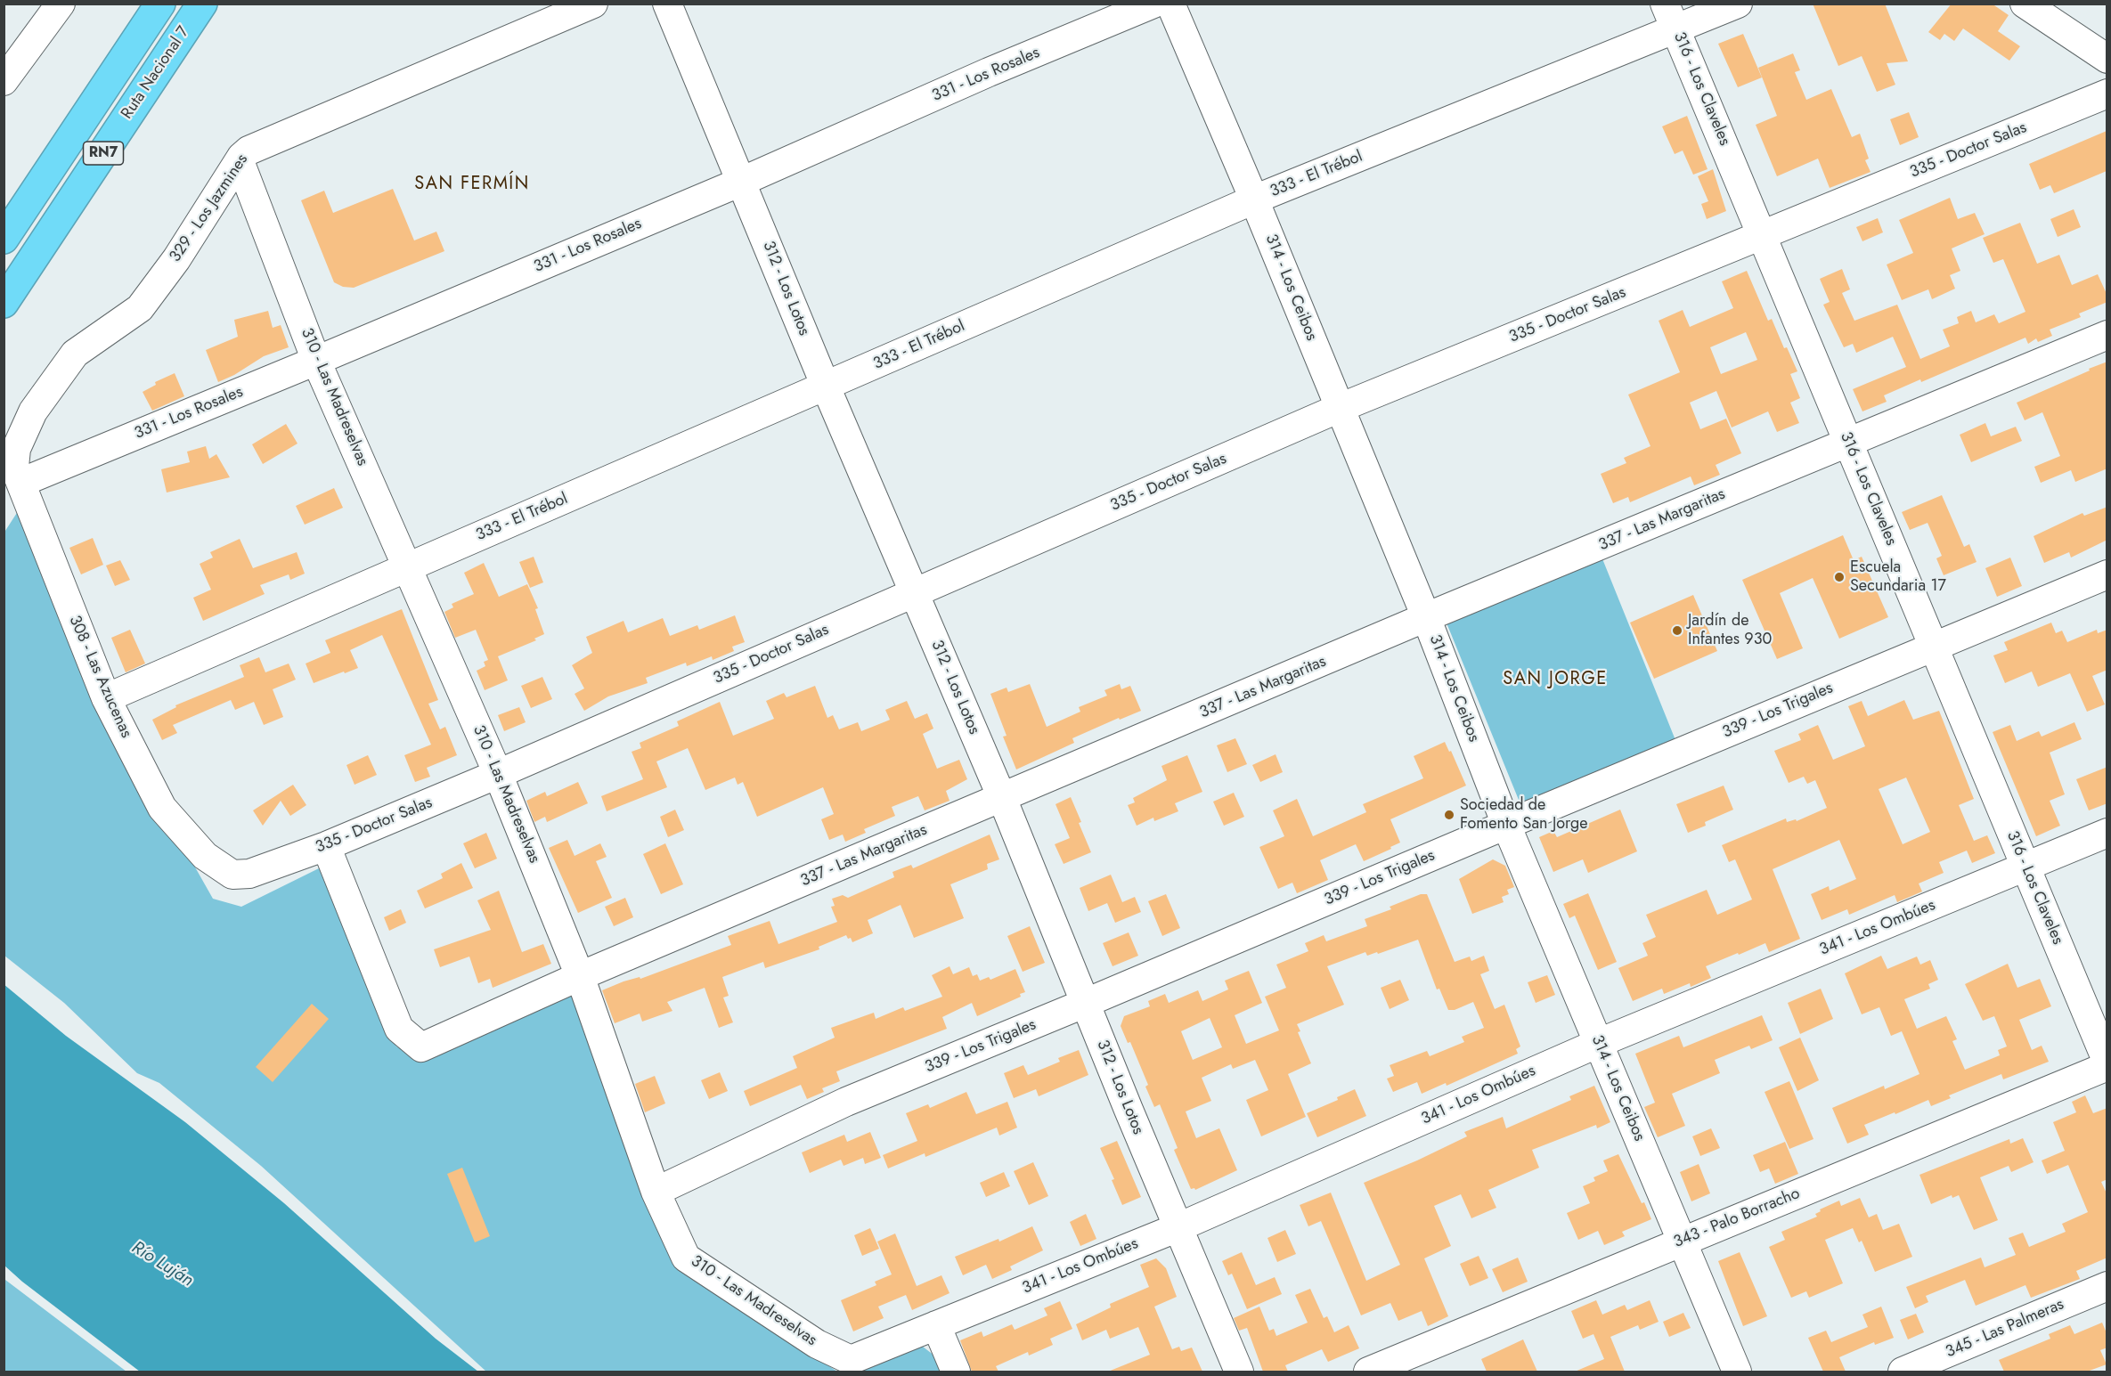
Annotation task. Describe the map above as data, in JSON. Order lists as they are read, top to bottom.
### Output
{
  "streets": {
    "highway": ["Ruta Nacional 7", "RN7"],
    "street": [
      "331 - Los Rosales",
      "316 - Los Claveles",
      "335 - Doctor Salas",
      "333 - El Trébol",
      "329 - Los Jazmines",
      "314 - Los Ceibos",
      "312 - Los Lotos",
      "310 - Las Madreselvas",
      "337 - Las Margaritas",
      "308 - Las Azucenas",
      "339 - Los Trigales",
      "341 - Los Ombúes",
      "343 - Palo Borracho",
      "345 - Las Palmeras"
    ]
  },
  "crossings": [
    ["331 - Los Rosales", "329 - Los Jazmines"],
    ["331 - Los Rosales", "312 - Los Lotos"],
    ["331 - Los Rosales", "310 - Las Madreselvas"],
    ["331 - Los Rosales", "308 - Las Azucenas"],
    ["316 - Los Claveles", "335 - Doctor Salas"],
    ["316 - Los Claveles", "333 - El Trébol"],
    ["316 - Los Claveles", "337 - Las Margaritas"],
    ["316 - Los Claveles", "339 - Los Trigales"],
    ["316 - Los Claveles", "341 - Los Ombúes"],
    ["316 - Los Claveles", "343 - Palo Borracho"],
    ["335 - Doctor Salas", "314 - Los Ceibos"],
    ["335 - Doctor Salas", "312 - Los Lotos"],
    ["335 - Doctor Salas", "310 - Las Madreselvas"],
    ["335 - Doctor Salas", "337 - Las Margaritas"],
    ["335 - Doctor Salas", "308 - Las Azucenas"],
    ["333 - El Trébol", "314 - Los Ceibos"],
    ["333 - El Trébol", "312 - Los Lotos"],
    ["333 - El Trébol", "310 - Las Madreselvas"],
    ["333 - El Trébol", "308 - Las Azucenas"],
    ["329 - Los Jazmines", "310 - Las Madreselvas"],
    ["329 - Los Jazmines", "308 - Las Azucenas"],
    ["314 - Los Ceibos", "337 - Las Margaritas"],
    ["314 - Los Ceibos", "339 - Los Trigales"],
    ["314 - Los Ceibos", "341 - Los Ombúes"],
    ["314 - Los Ceibos", "343 - Palo Borracho"],
    ["312 - Los Lotos", "337 - Las Margaritas"],
    ["312 - Los Lotos", "339 - Los Trigales"],
    ["312 - Los Lotos", "341 - Los Ombúes"],
    ["310 - Las Madreselvas", "337 - Las Margaritas"],
    ["310 - Las Madreselvas", "339 - Los Trigales"],
    ["310 - Las Madreselvas", "341 - Los Ombúes"]
  ],
  "districts": ["SAN FERMÍN", "SAN JORGE"],
  "water": ["Río Luján"],
  "places": ["Escuela Secundaria 17", "Jardín de Infantes 930", "Sociedad de Fomento San Jorge"]
}
